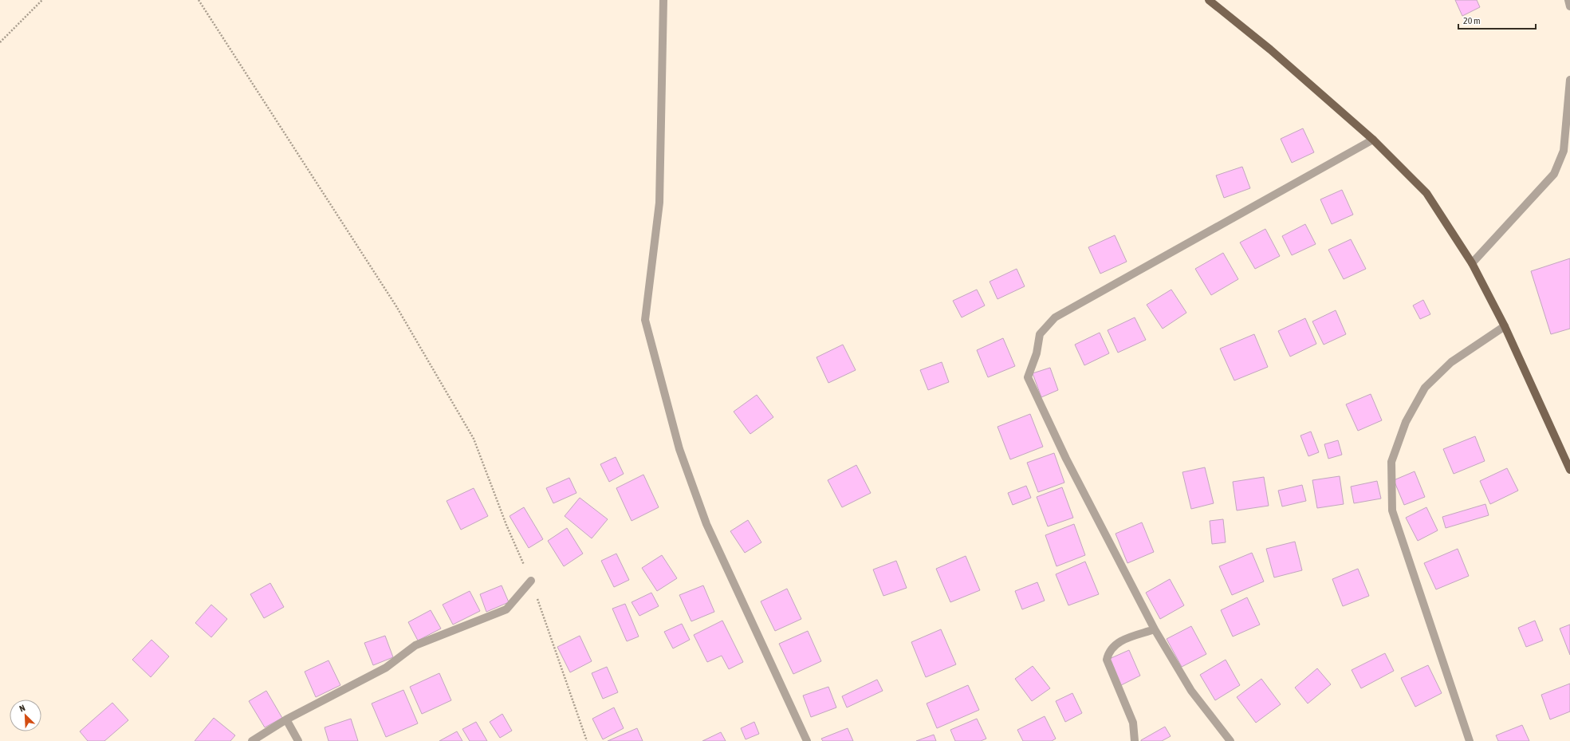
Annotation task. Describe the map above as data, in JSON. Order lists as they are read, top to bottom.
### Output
{
  "scale_bar": "20 m",
  "north": "top left"
}
